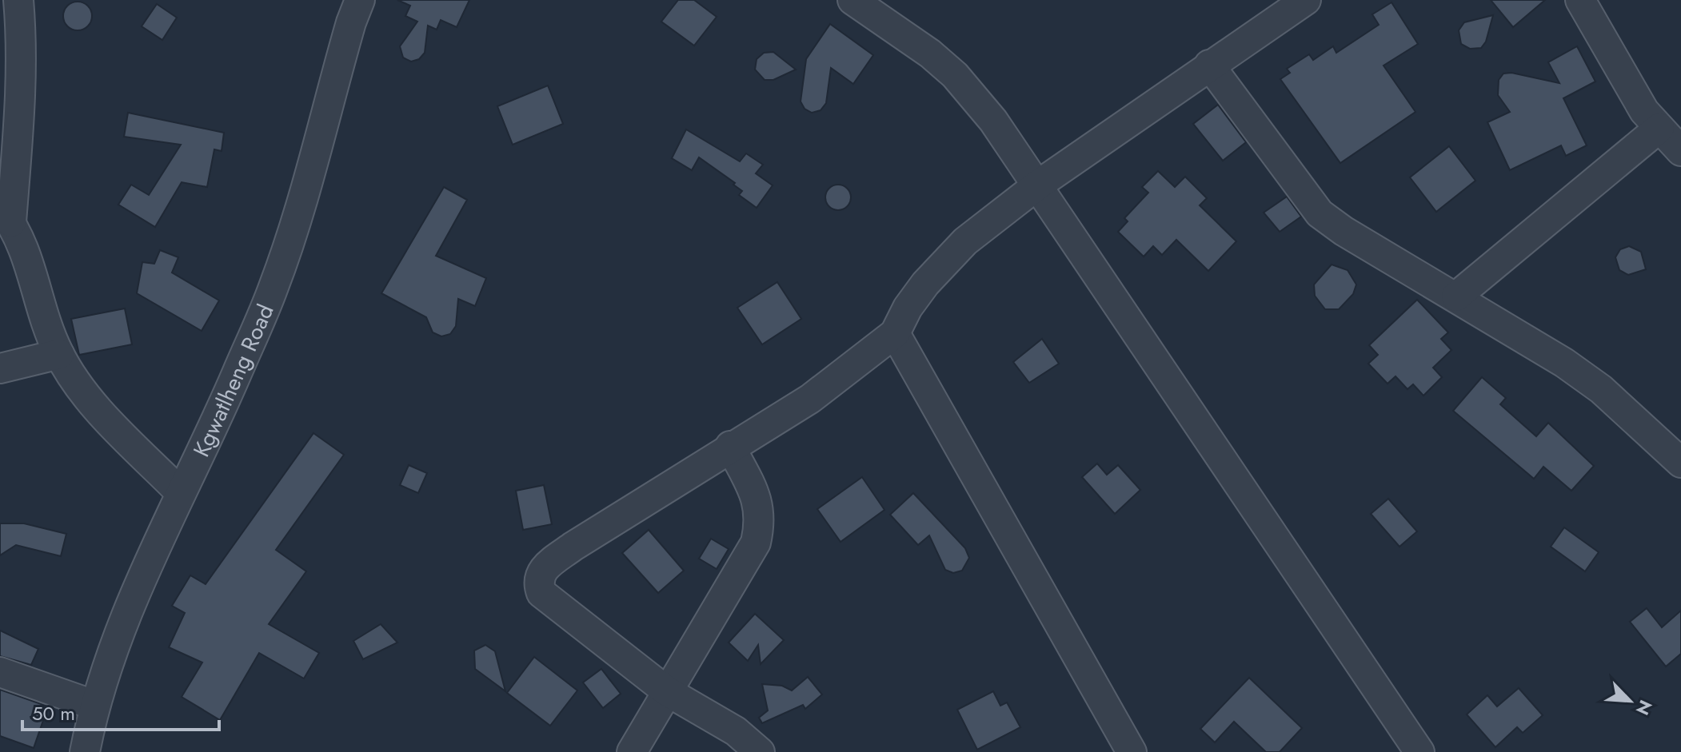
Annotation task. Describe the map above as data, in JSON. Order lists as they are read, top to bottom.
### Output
{
  "streets": {
    "street": ["Kgwatlheng Road"]
  },
  "scale_bar": "50 m",
  "north": "bottom right"
}
